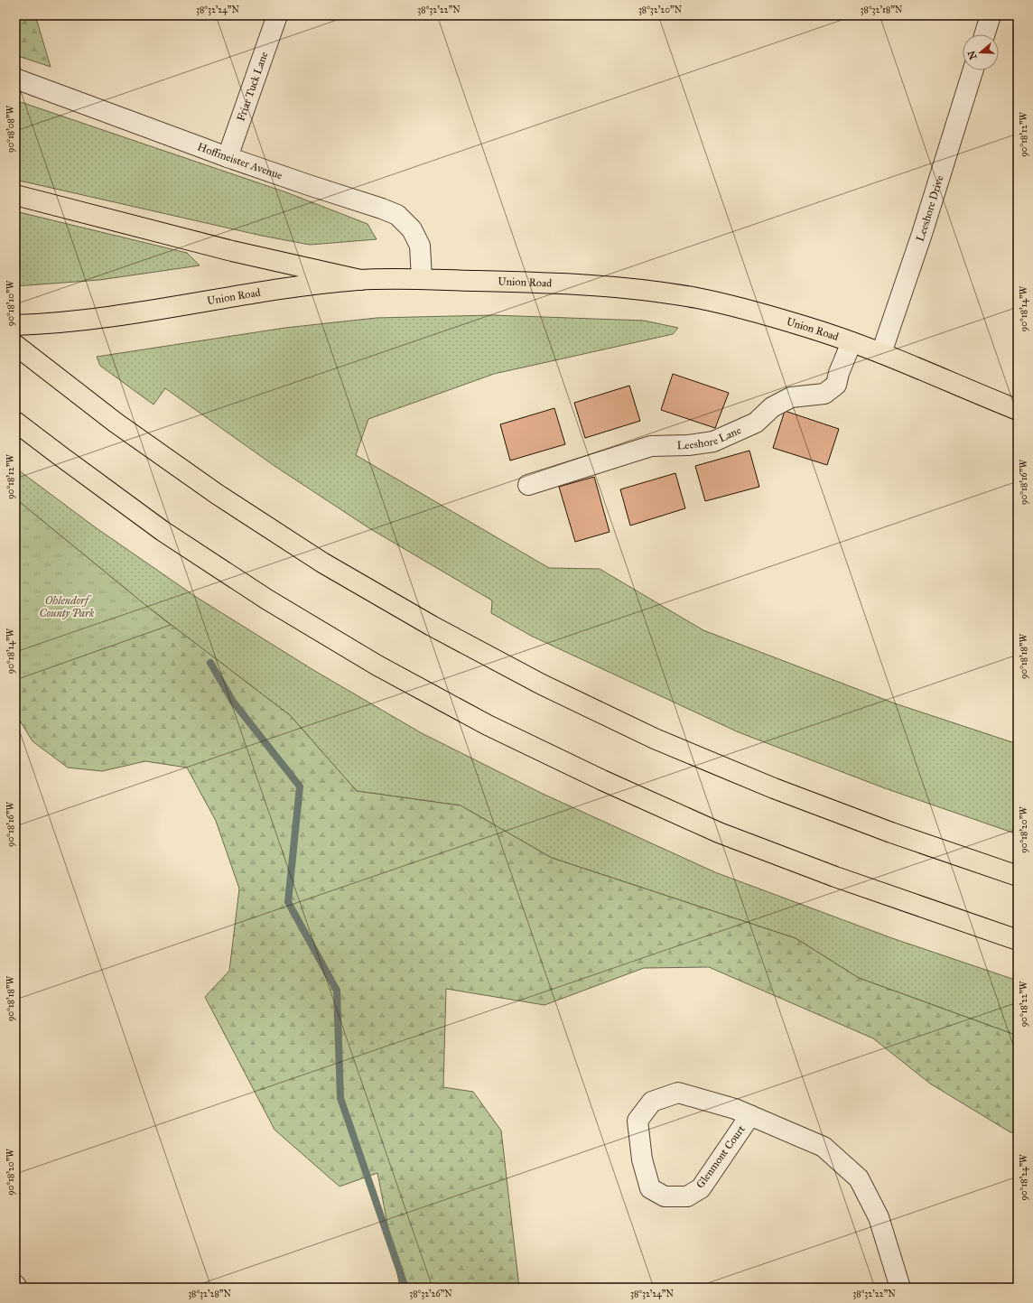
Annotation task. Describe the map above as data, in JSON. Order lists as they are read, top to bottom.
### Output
{
  "streets": {
    "main road": ["Union Road"],
    "street": [
      "Friar Tuck Lane",
      "Hoffmeister Avenue",
      "Leeshore Drive",
      "Leeshore Lane",
      "Glenmont Court"
    ]
  },
  "crossings": [
    ["Friar Tuck Lane", "Hoffmeister Avenue"],
    ["Hoffmeister Avenue", "Union Road"],
    ["Leeshore Drive", "Union Road"],
    ["Union Road", "Leeshore Lane"]
  ],
  "parks": ["Ohlendorf County Park"],
  "north": "left",
  "coordinates": [
    "38°32'24\"N",
    "38°32'22\"N",
    "38°32'20\"N",
    "38°32'18\"N",
    "90°18'08\"W",
    "90°18'12\"W",
    "90°18'10\"W",
    "90°18'14\"W",
    "90°18'16\"W",
    "90°18'18\"W",
    "90°18'20\"W",
    "90°18'22\"W",
    "90°18'24\"W",
    "38°32'28\"N",
    "38°32'26\"N"
  ]
}
